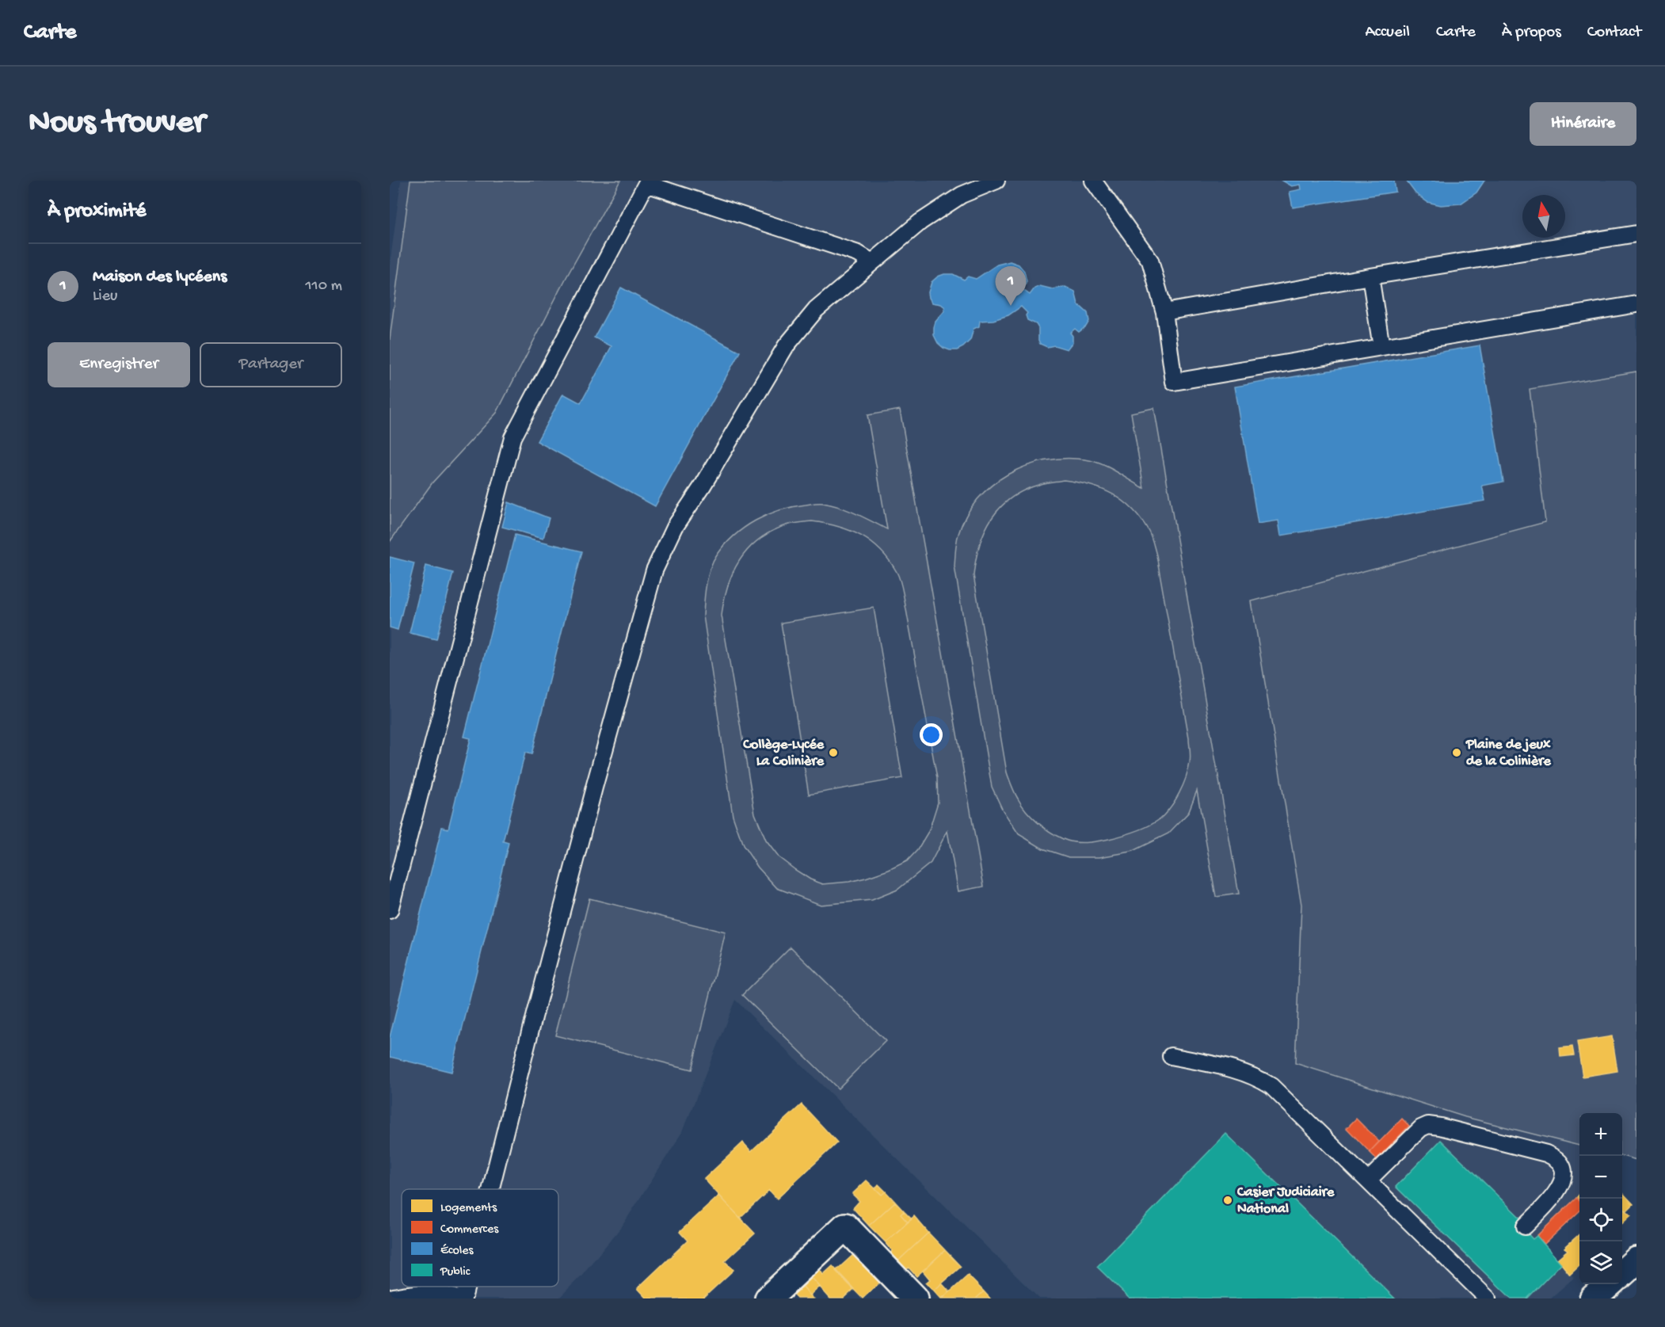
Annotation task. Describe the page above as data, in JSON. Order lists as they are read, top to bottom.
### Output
{
  "places": ["Collège-Lycée La Colinière", "Plaine de jeux de la Colinière", "Casier Judiciaire National"],
  "legend": [
    "Logements",
    "Commerces",
    "Écoles",
    "Public"
  ],
  "north": "top",
  "page": {
    "header": "Carte",
    "nav": [
      "Accueil",
      "Carte",
      "À propos",
      "Contact"
    ],
    "buttons": [
      "Itinéraire",
      ["Enregistrer", "Partager"]
    ],
    "title": "Nous trouver",
    "heading": "À proximité",
    "list": [
      {
        "mark": "1",
        "name": "Maison des lycéens",
        "note": "Lieu",
        "value": "110 m"
      }
    ],
    "pins": "1",
    "map_buttons": ["+", "−"]
  }
}
